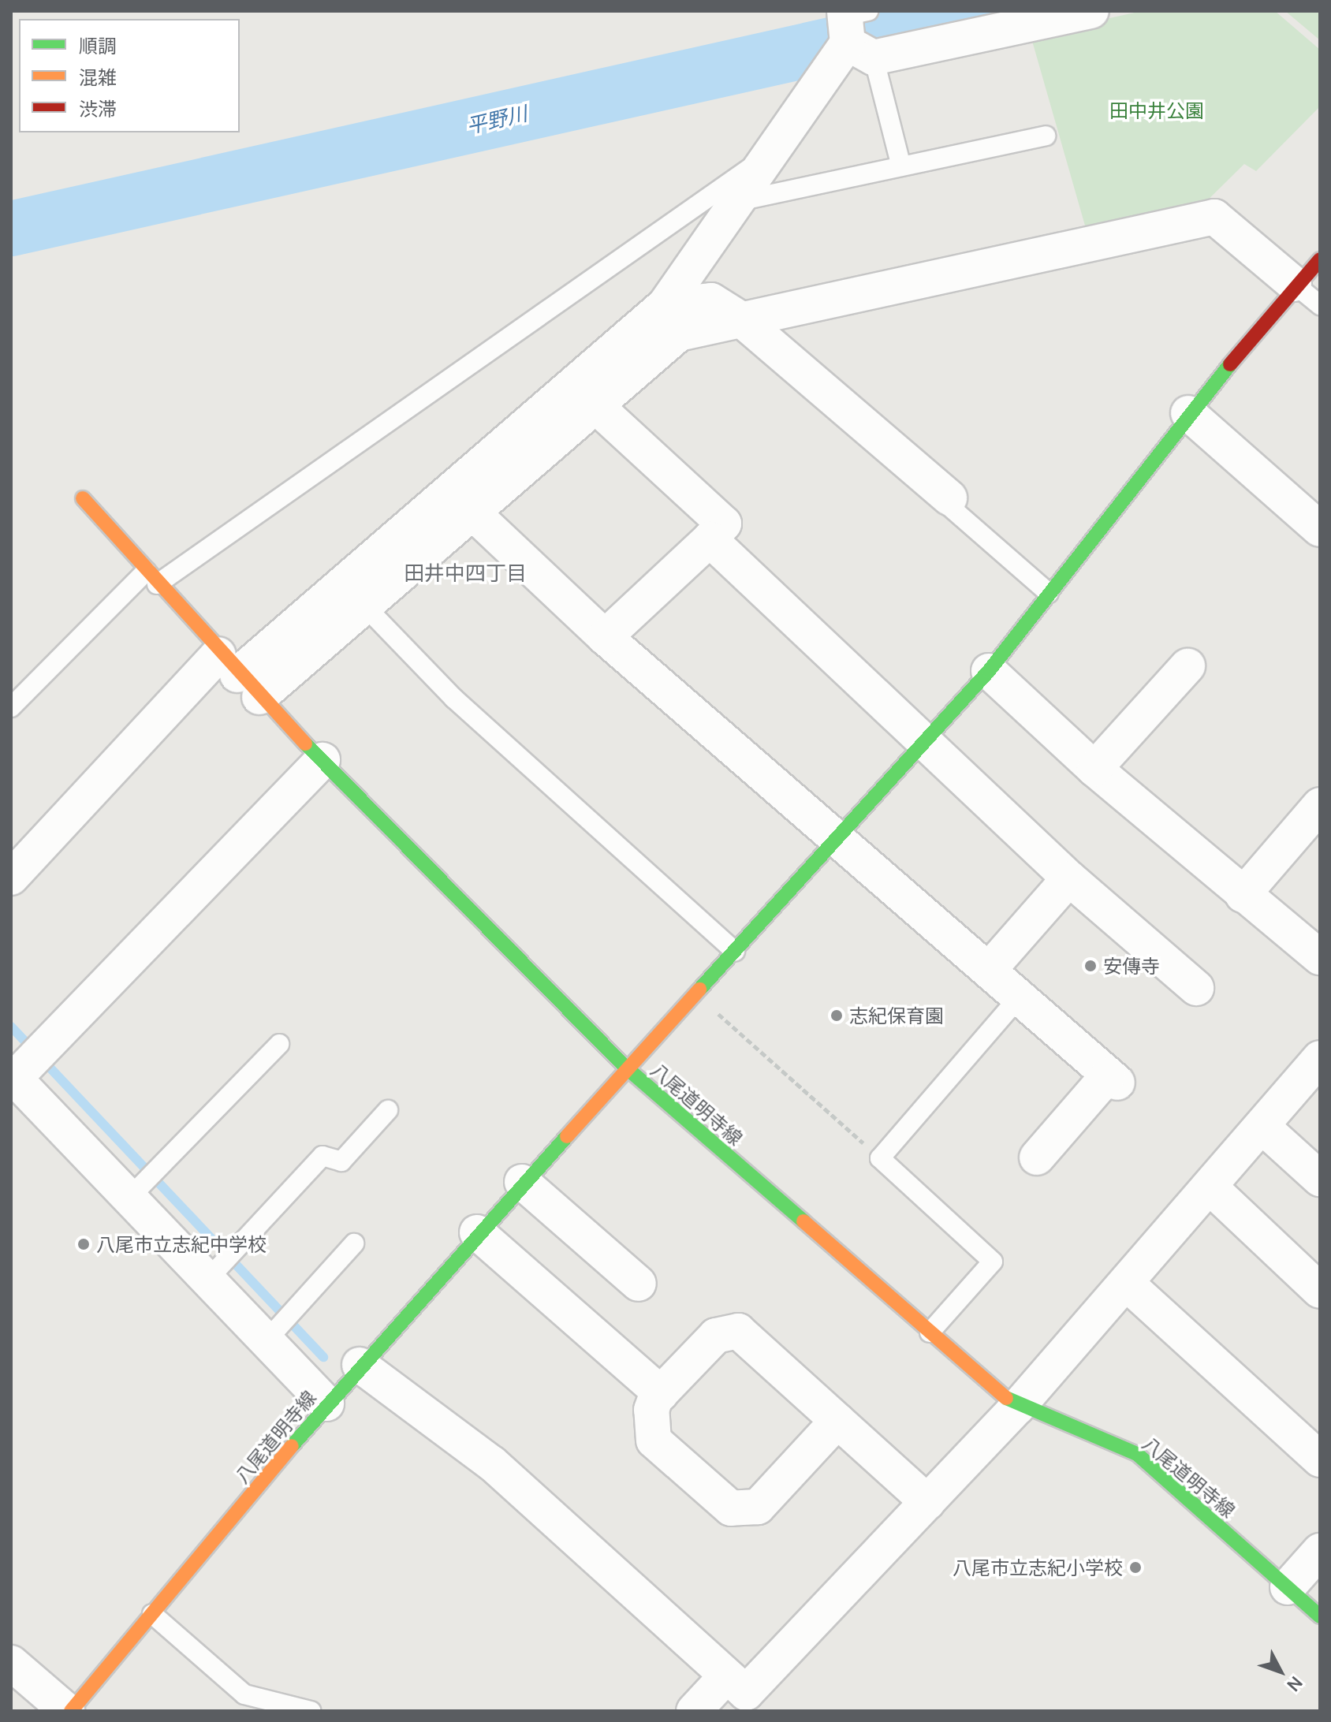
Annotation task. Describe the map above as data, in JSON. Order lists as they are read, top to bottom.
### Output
{
  "streets": {
    "street": ["八尾道明寺線"]
  },
  "districts": ["田井中四丁目"],
  "water": ["平野川"],
  "parks": ["田中井公園"],
  "places": [
    "安傳寺",
    "志紀保育園",
    "八尾市立志紀中学校",
    "八尾市立志紀小学校"
  ],
  "legend": ["順調", "混雑", "渋滞"],
  "north": "bottom right"
}
